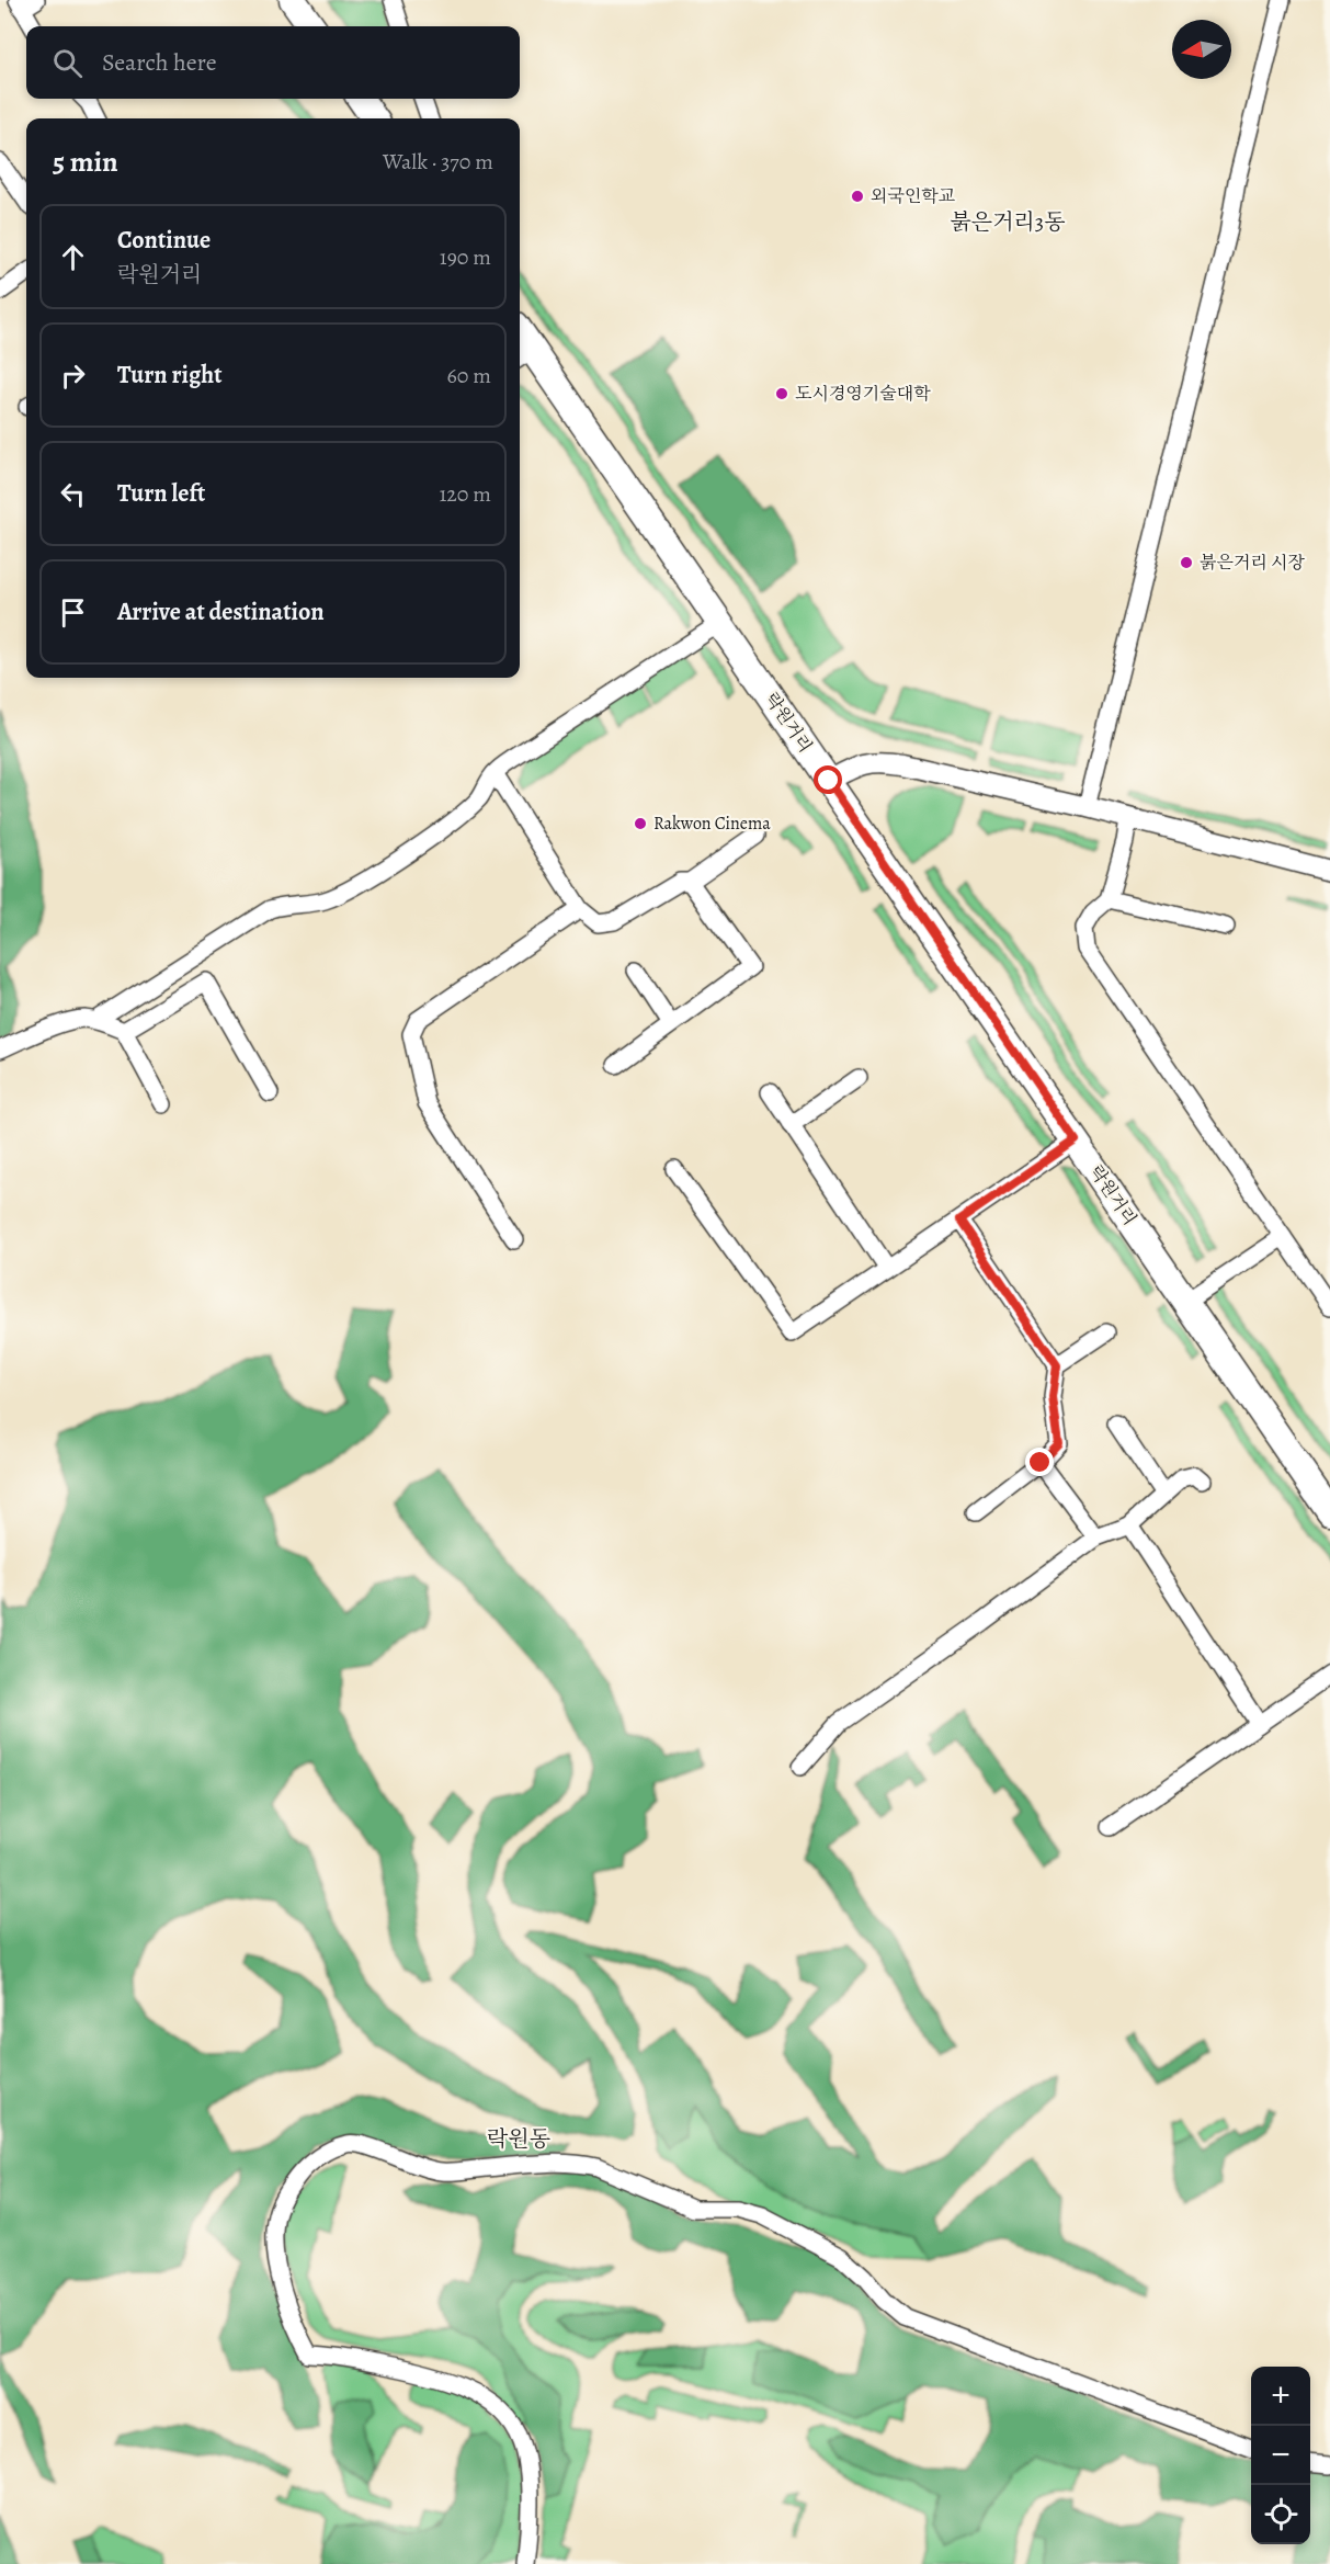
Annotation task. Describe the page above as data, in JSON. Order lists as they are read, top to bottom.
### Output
{
  "streets": {
    "main road": ["락원거리"]
  },
  "districts": ["붉은거리3동", "락원동"],
  "places": [
    "외국인학교",
    "도시경영기술대학",
    "붉은거리 시장",
    "Rakwon Cinema"
  ],
  "north": "left",
  "page": {
    "search": "Search here",
    "heading": ["5 min", "Walk · 370 m"],
    "list": [
      ["Continue", "락원거리", "190 m"],
      ["Turn right", "60 m"],
      ["Turn left", "120 m"],
      "Arrive at destination"
    ],
    "map_buttons": ["+", "−"]
  }
}
